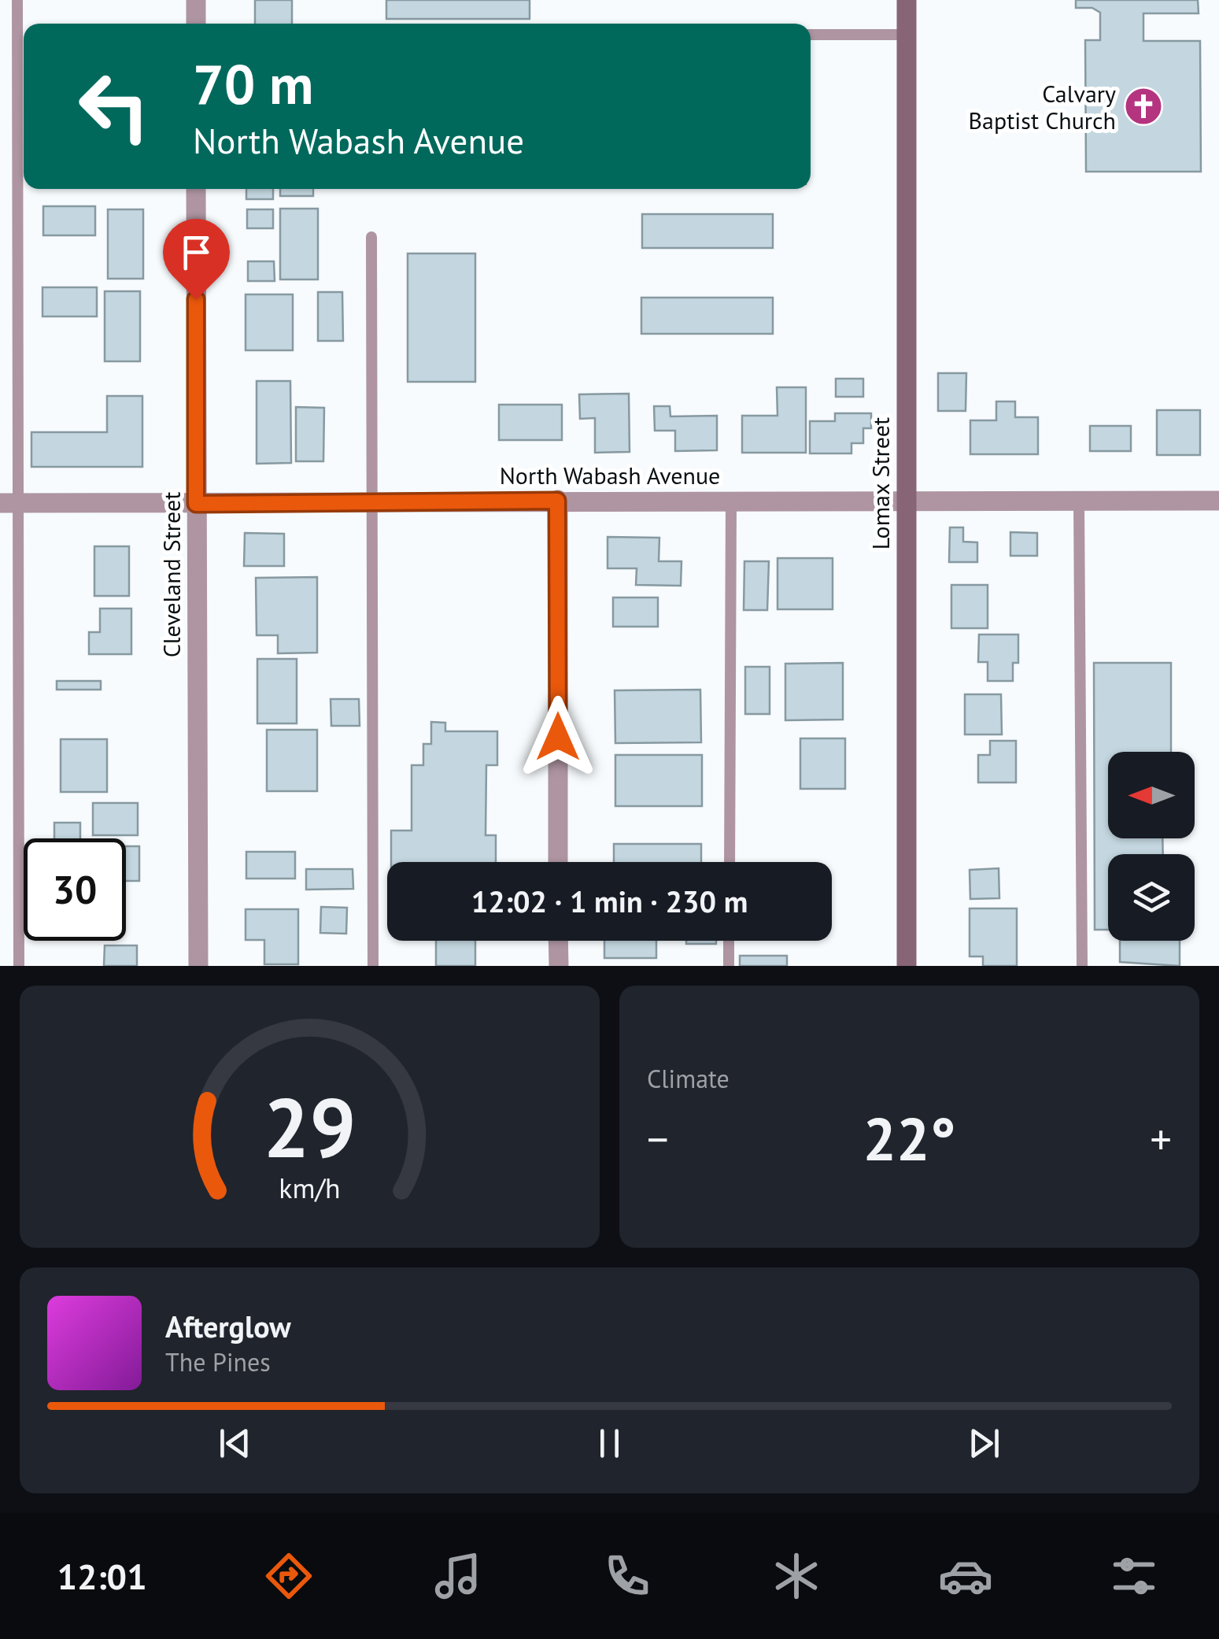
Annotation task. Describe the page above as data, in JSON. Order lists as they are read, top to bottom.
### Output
{
  "streets": {
    "main road": ["Lomax Street"],
    "street": ["North Wabash Avenue", "Cleveland Street"]
  },
  "crossings": [
    ["North Wabash Avenue", "Lomax Street"],
    ["North Wabash Avenue", "Cleveland Street"]
  ],
  "places": {
    "church": ["Calvary Baptist Church"]
  },
  "north": "left",
  "page": {
    "turn": ["70 m", "North Wabash Avenue"],
    "limit": "30",
    "trip": "12:02 · 1 min · 230 m",
    "tile": "Climate",
    "heat": ["−", "22°", "+"],
    "song": ["Afterglow", "The Pines"],
    "tabs": "12:01",
    "gauge": ["29", "km/h"]
  }
}
